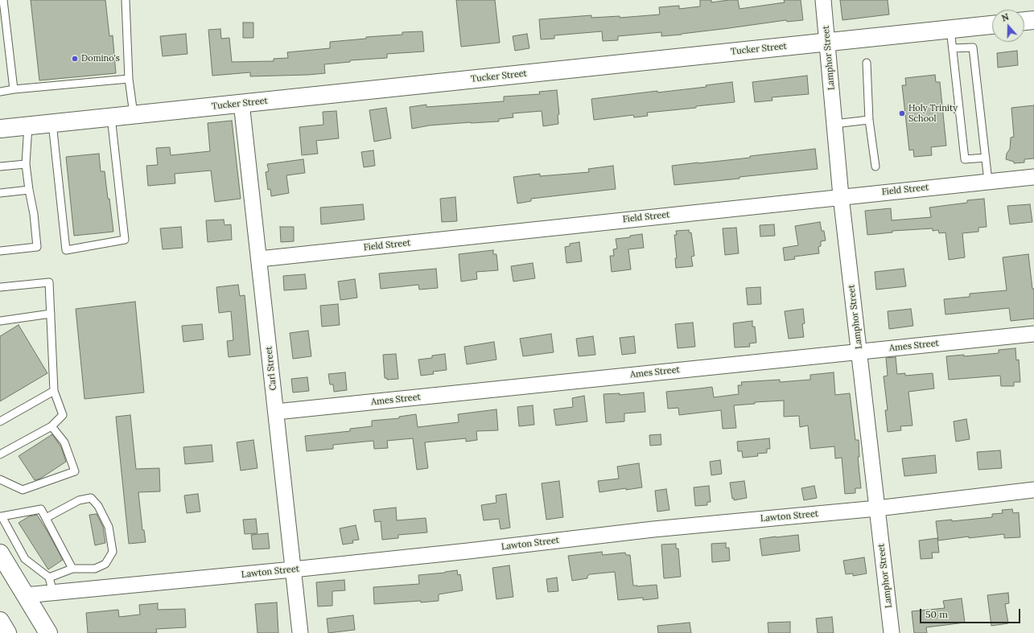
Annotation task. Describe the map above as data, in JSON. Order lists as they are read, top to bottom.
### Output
{
  "streets": {
    "street": [
      "Tucker Street",
      "Lamphor Street",
      "Field Street",
      "Ames Street",
      "Carl Street",
      "Lawton Street"
    ]
  },
  "crossings": [
    ["Tucker Street", "Lamphor Street"],
    ["Tucker Street", "Carl Street"],
    ["Lamphor Street", "Field Street"],
    ["Lamphor Street", "Ames Street"],
    ["Lamphor Street", "Lawton Street"],
    ["Field Street", "Carl Street"],
    ["Ames Street", "Carl Street"],
    ["Carl Street", "Lawton Street"]
  ],
  "places": ["Domino's", "Holy Trinity School"],
  "scale_bar": "50 m",
  "north": "top"
}
